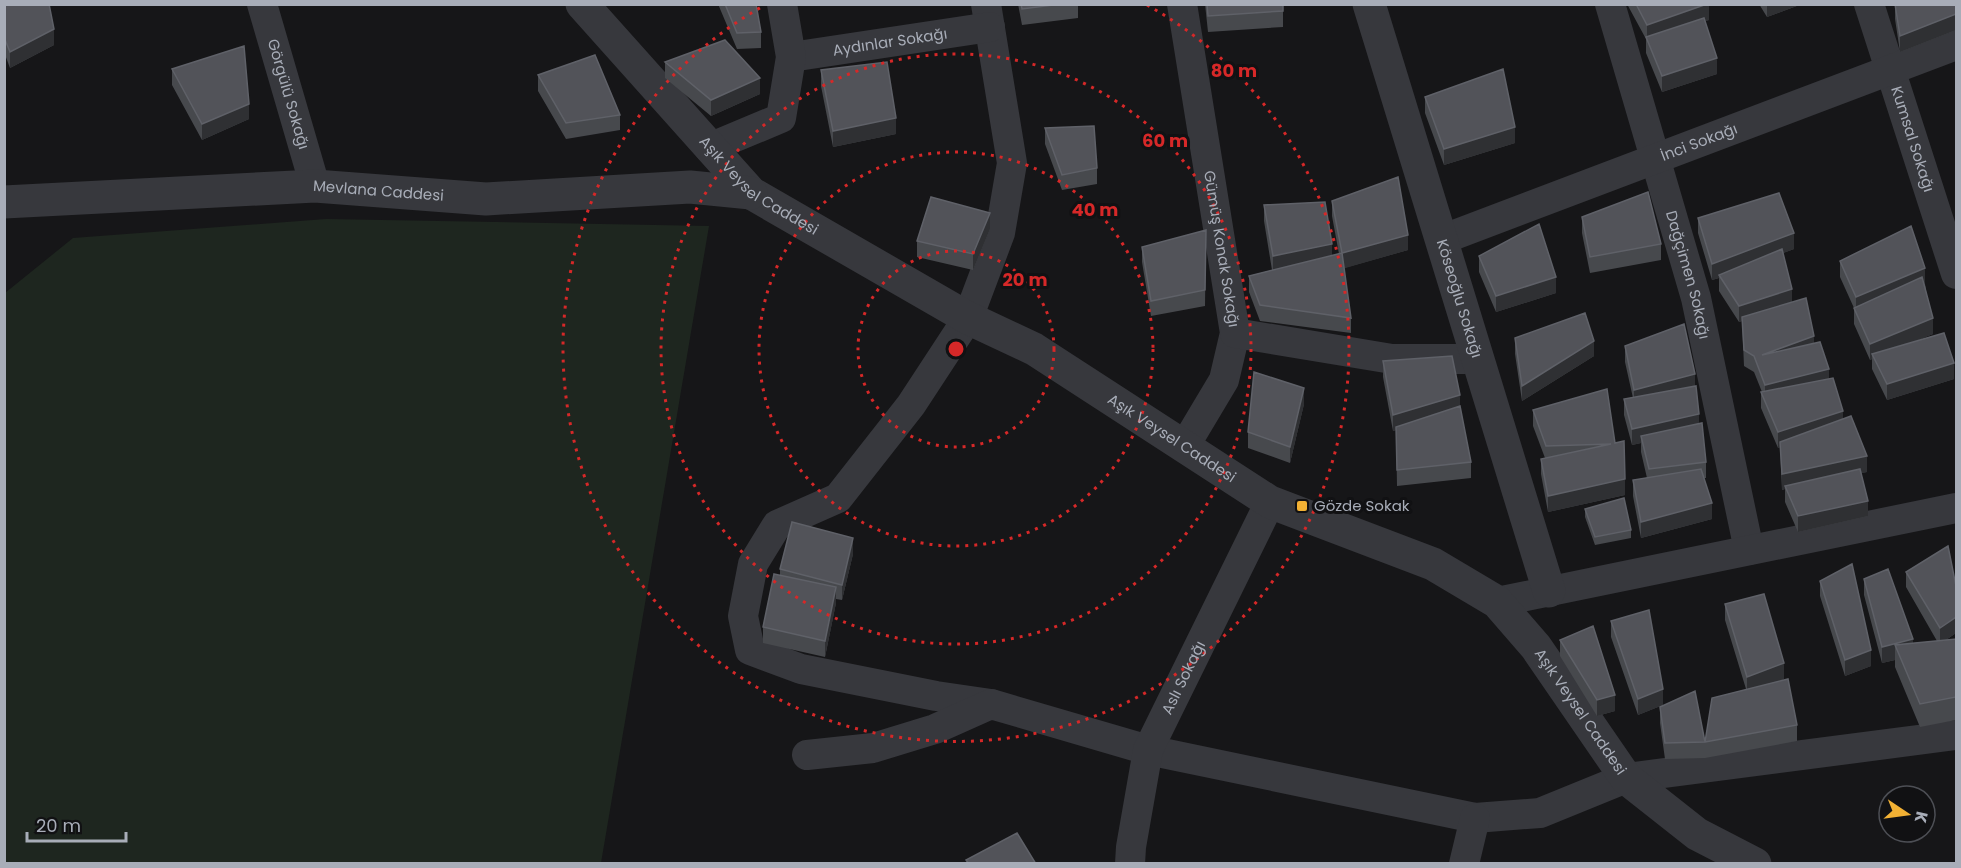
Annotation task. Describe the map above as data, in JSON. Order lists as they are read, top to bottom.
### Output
{
  "streets": {
    "street": [
      "Aydınlar Sokağı",
      "Görgülü Sokağı",
      "Kumsal Sokağı",
      "İnci Sokağı",
      "Aşık Veysel Caddesi",
      "Mevlana Caddesi",
      "Gümüş Konak Sokağı",
      "Dağçimen Sokağı",
      "Köseoğlu Sokağı",
      "Aslı Sokağı"
    ]
  },
  "crossings": [
    ["Görgülü Sokağı", "Mevlana Caddesi"],
    ["Kumsal Sokağı", "İnci Sokağı"],
    ["İnci Sokağı", "Dağçimen Sokağı"],
    ["İnci Sokağı", "Köseoğlu Sokağı"],
    ["Aşık Veysel Caddesi", "Mevlana Caddesi"],
    ["Aşık Veysel Caddesi", "Gümüş Konak Sokağı"],
    ["Aşık Veysel Caddesi", "Aslı Sokağı"]
  ],
  "places": {
    "transit": ["Gözde Sokak"]
  },
  "scale_bar": "20 m",
  "north": "right",
  "rings": [
    "80 m",
    "60 m",
    "40 m",
    "20 m"
  ]
}
